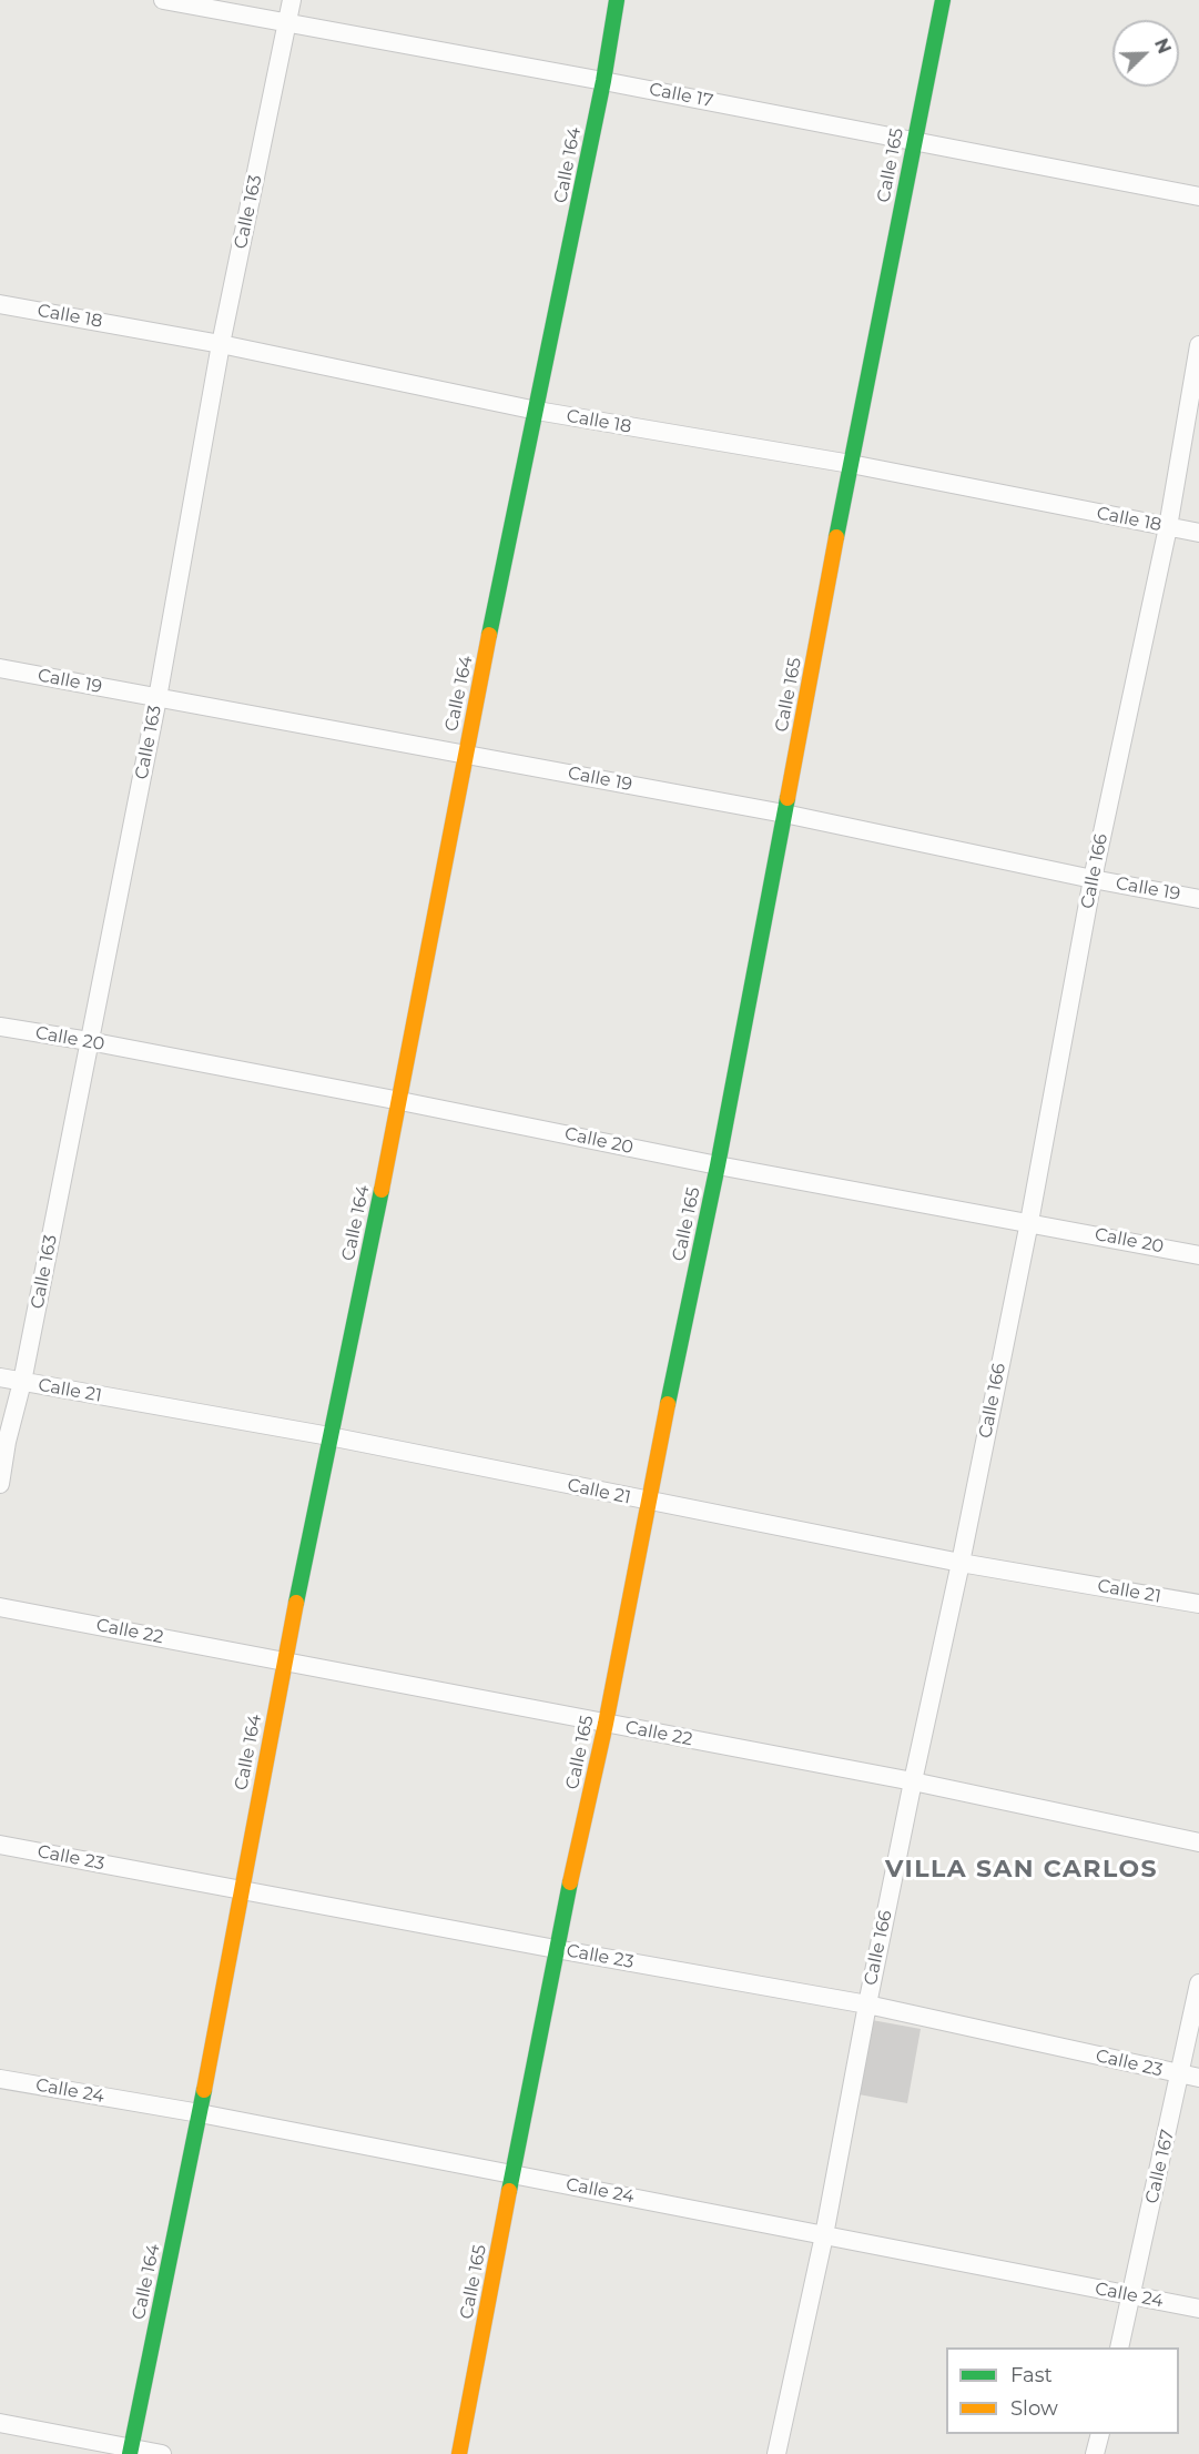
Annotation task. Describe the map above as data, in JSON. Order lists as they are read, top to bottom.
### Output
{
  "streets": {
    "street": [
      "Calle 17",
      "Calle 164",
      "Calle 165",
      "Calle 163",
      "Calle 18",
      "Calle 19",
      "Calle 166",
      "Calle 20",
      "Calle 21",
      "Calle 22",
      "Calle 23",
      "Calle 24",
      "Calle 167"
    ]
  },
  "crossings": [
    ["Calle 17", "Calle 164"],
    ["Calle 17", "Calle 165"],
    ["Calle 17", "Calle 163"],
    ["Calle 164", "Calle 18"],
    ["Calle 164", "Calle 19"],
    ["Calle 164", "Calle 20"],
    ["Calle 164", "Calle 21"],
    ["Calle 164", "Calle 22"],
    ["Calle 164", "Calle 23"],
    ["Calle 164", "Calle 24"],
    ["Calle 165", "Calle 18"],
    ["Calle 165", "Calle 19"],
    ["Calle 165", "Calle 20"],
    ["Calle 165", "Calle 21"],
    ["Calle 165", "Calle 22"],
    ["Calle 165", "Calle 23"],
    ["Calle 165", "Calle 24"],
    ["Calle 163", "Calle 18"],
    ["Calle 163", "Calle 19"],
    ["Calle 163", "Calle 20"],
    ["Calle 163", "Calle 21"],
    ["Calle 18", "Calle 166"],
    ["Calle 19", "Calle 166"],
    ["Calle 166", "Calle 20"],
    ["Calle 166", "Calle 21"],
    ["Calle 166", "Calle 22"],
    ["Calle 166", "Calle 23"],
    ["Calle 166", "Calle 24"],
    ["Calle 23", "Calle 167"],
    ["Calle 24", "Calle 167"]
  ],
  "districts": ["VILLA SAN CARLOS"],
  "legend": ["Fast", "Slow"],
  "north": "top right"
}
